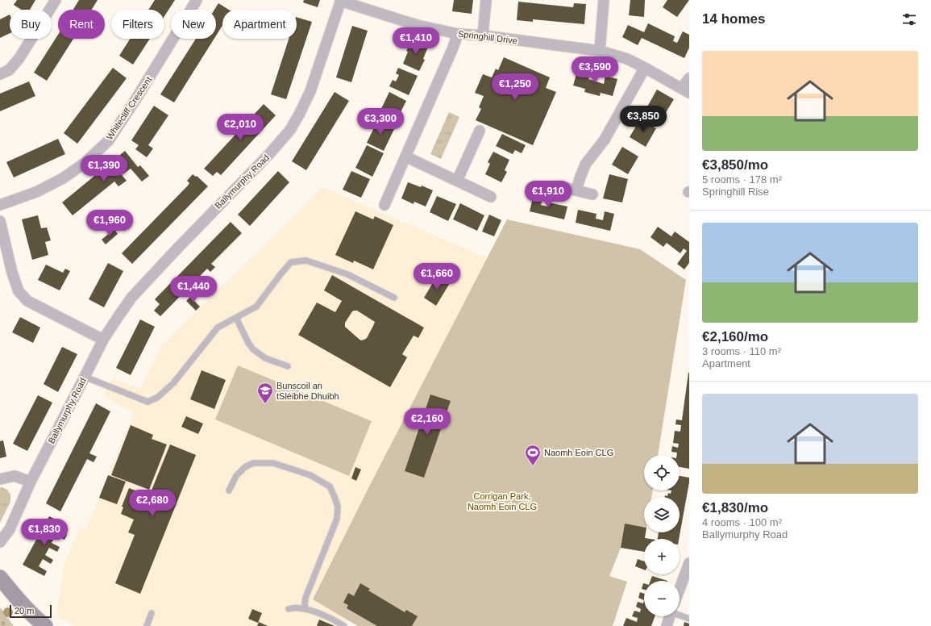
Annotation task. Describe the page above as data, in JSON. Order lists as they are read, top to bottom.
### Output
{
  "streets": {
    "street": ["Springhill Drive", "Whitecliff Crescent", "Ballymurphy Road"]
  },
  "crossings": [
    ["Springhill Drive", "Ballymurphy Road"]
  ],
  "parks": ["Corrigan Park, Naomh Eoin CLG"],
  "places": {
    "school or university": ["Bunscoil an tSléibhe Dhuibh"],
    "sports": ["Naomh Eoin CLG"]
  },
  "scale_bar": "20 m",
  "page": {
    "heading": "14 homes",
    "chip": [
      "Buy",
      "Rent",
      "Filters",
      "New",
      "Apartment"
    ],
    "price": [
      "€1,410",
      "€3,590",
      "€1,250",
      "€3,850",
      "€3,300",
      "€2,010",
      "€1,390",
      "€1,910",
      "€1,960",
      "€1,660",
      "€1,440",
      "€2,160",
      "€2,680",
      "€1,830"
    ],
    "list": [
      {
        "name": "€3,850/mo",
        "note": "5 rooms · 178 m² · Springhill Rise"
      },
      {
        "name": "€2,160/mo",
        "note": "3 rooms · 110 m² · Apartment"
      },
      {
        "name": "€1,830/mo",
        "note": "4 rooms · 100 m² · Ballymurphy Road"
      }
    ],
    "map_buttons": ["+", "−"],
    "scale": "20 m"
  }
}
